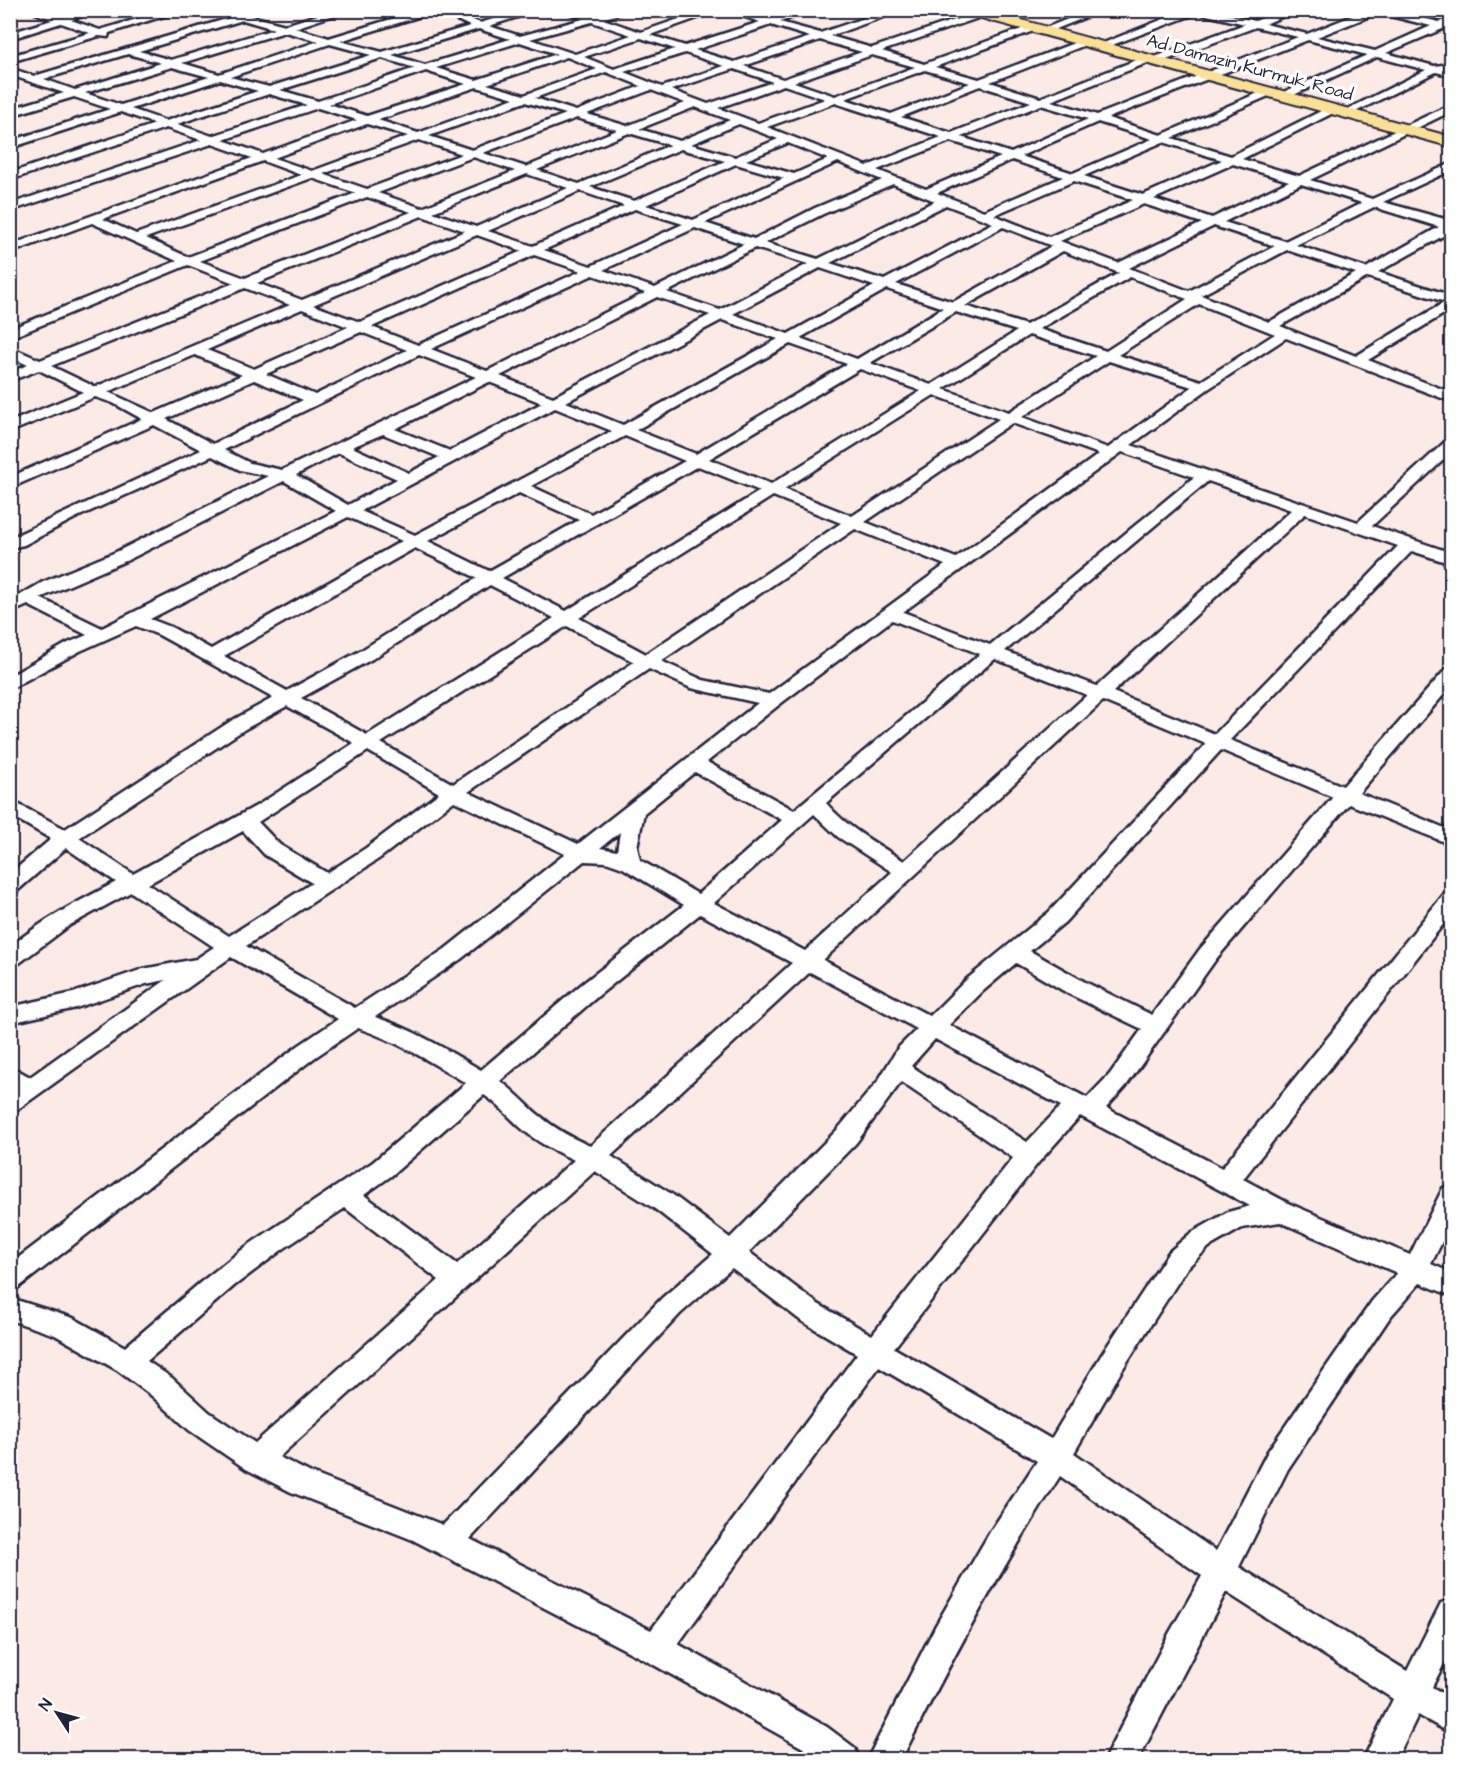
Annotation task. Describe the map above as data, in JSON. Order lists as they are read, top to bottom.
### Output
{
  "streets": {
    "highway": ["Ad Damazin Kurmuk Road"]
  },
  "north": "top left"
}
